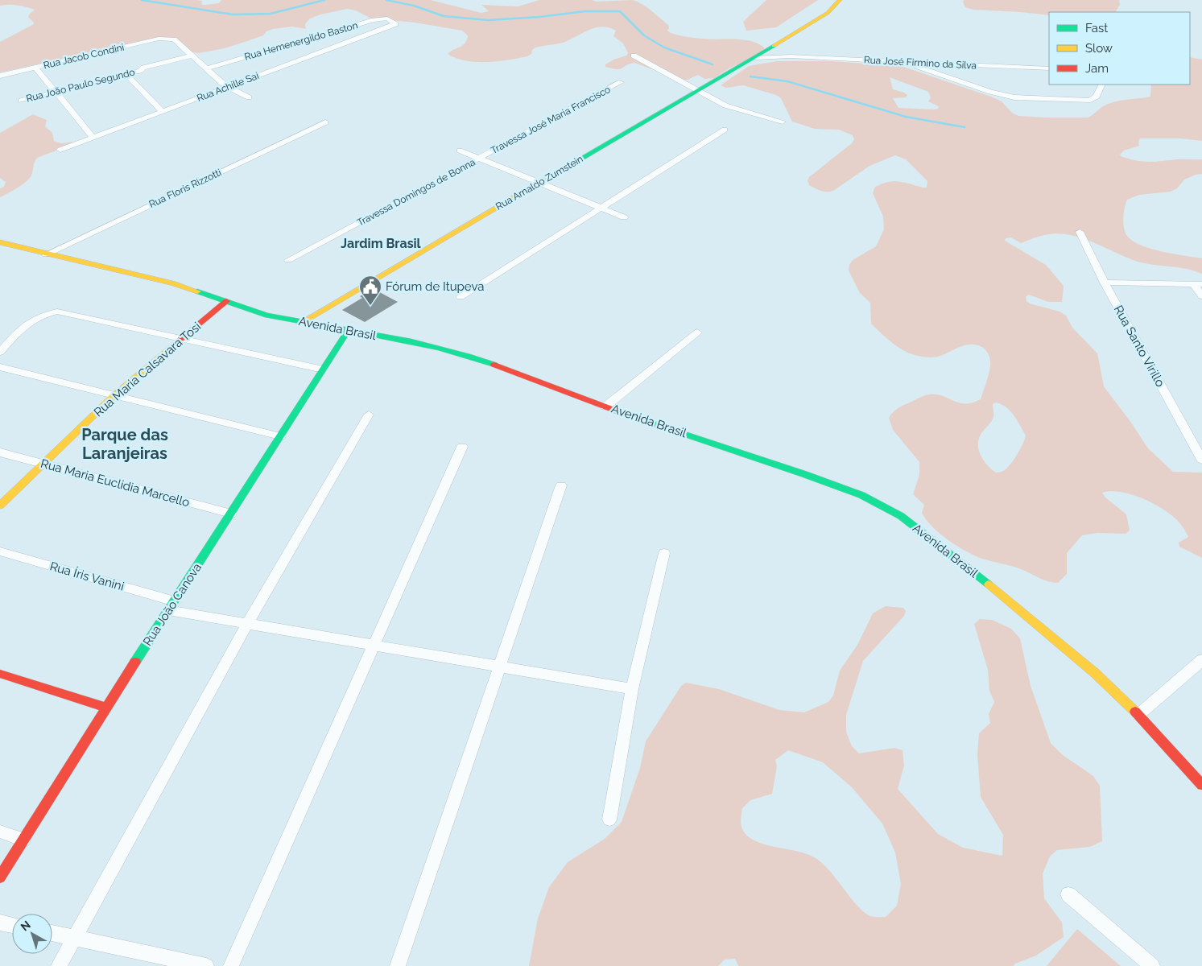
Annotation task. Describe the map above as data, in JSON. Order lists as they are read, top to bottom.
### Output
{
  "streets": {
    "street": [
      "Rua Hemenergildo Baston",
      "Rua Jacob Condini",
      "Rua José Firmino da Silva",
      "Rua João Paulo Segundo",
      "Rua Achille Sai",
      "Travessa José Maria Francisco",
      "Rua Arnaldo Zumstein",
      "Rua Floris Rizzotti",
      "Travessa Domingos de Bonna",
      "Avenida Brasil",
      "Rua Santo Virillo",
      "Rua Maria Calsavara Tosi",
      "Rua Maria Euclidia Marcello",
      "Rua Íris Vanini",
      "Rua João Canova"
    ]
  },
  "crossings": [
    ["Rua Hemenergildo Baston", "Rua Achille Sai"],
    ["Rua Jacob Condini", "Rua João Paulo Segundo"],
    ["Rua José Firmino da Silva", "Rua Arnaldo Zumstein"],
    ["Travessa José Maria Francisco", "Travessa Domingos de Bonna"],
    ["Rua Arnaldo Zumstein", "Avenida Brasil"],
    ["Rua Floris Rizzotti", "Avenida Brasil"],
    ["Avenida Brasil", "Rua Maria Calsavara Tosi"],
    ["Avenida Brasil", "Rua João Canova"],
    ["Rua Maria Calsavara Tosi", "Rua Maria Euclidia Marcello"],
    ["Rua Maria Euclidia Marcello", "Rua João Canova"],
    ["Rua Íris Vanini", "Rua João Canova"]
  ],
  "districts": ["Jardim Brasil", "Parque das Laranjeiras"],
  "places": {
    "public building": ["Fórum de Itupeva"]
  },
  "legend": ["Fast", "Slow", "Jam"],
  "north": "top left"
}
